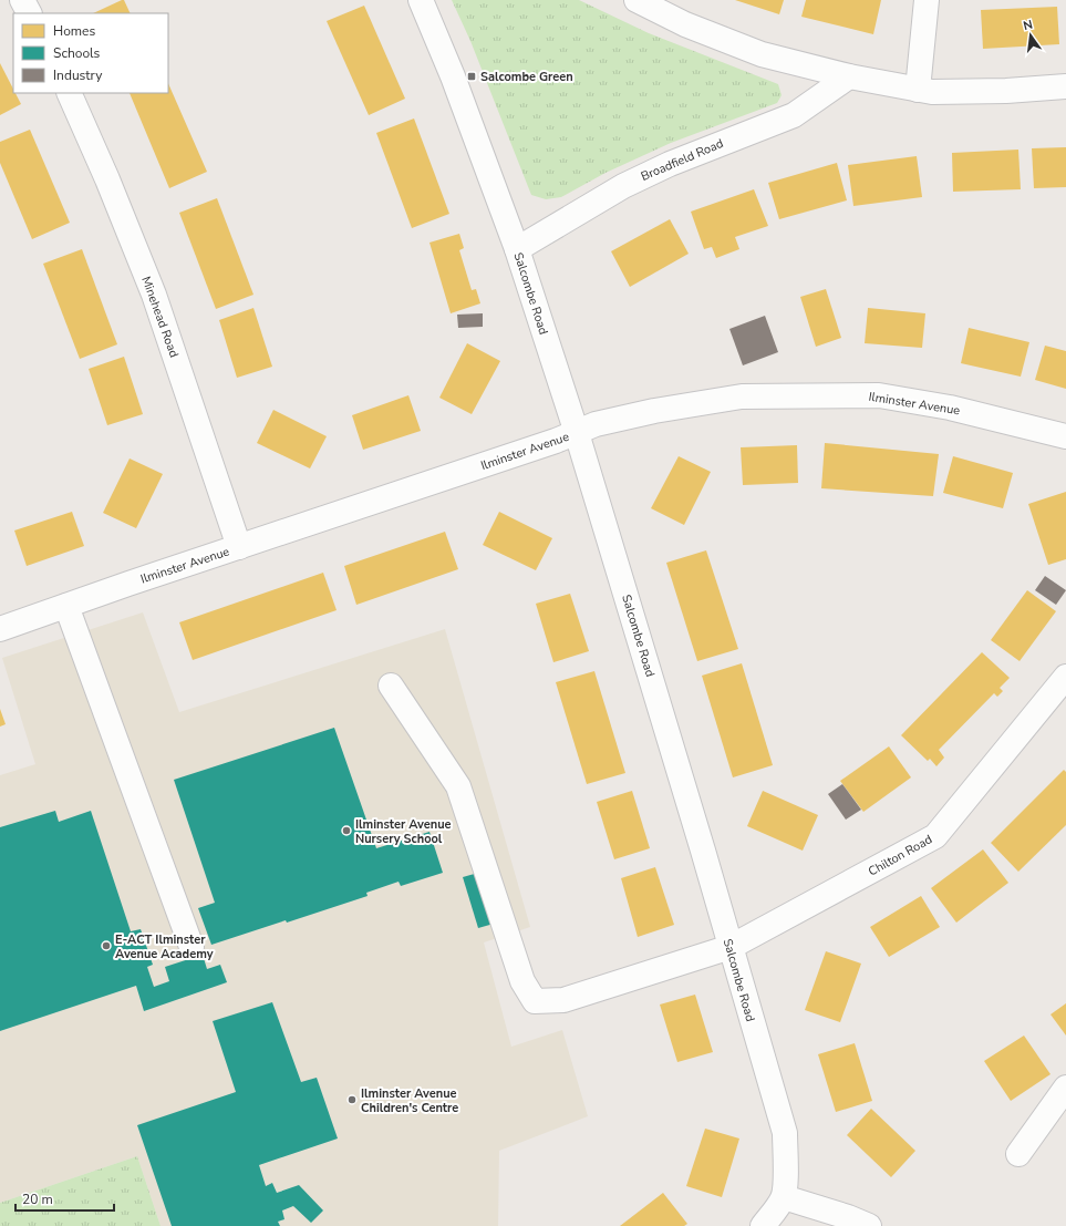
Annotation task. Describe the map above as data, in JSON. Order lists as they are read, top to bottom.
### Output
{
  "streets": {
    "street": [
      "Broadfield Road",
      "Salcombe Road",
      "Minehead Road",
      "Ilminster Avenue",
      "Chilton Road"
    ]
  },
  "crossings": [
    ["Broadfield Road", "Salcombe Road"],
    ["Salcombe Road", "Ilminster Avenue"],
    ["Salcombe Road", "Chilton Road"],
    ["Minehead Road", "Ilminster Avenue"]
  ],
  "places": {
    "transit": ["Salcombe Green"],
    "other": ["Ilminster Avenue Nursery School", "E-ACT Ilminster Avenue Academy", "Ilminster Avenue Children's Centre"]
  },
  "legend": ["Homes", "Schools", "Industry"],
  "scale_bar": "20 m",
  "north": "top"
}
